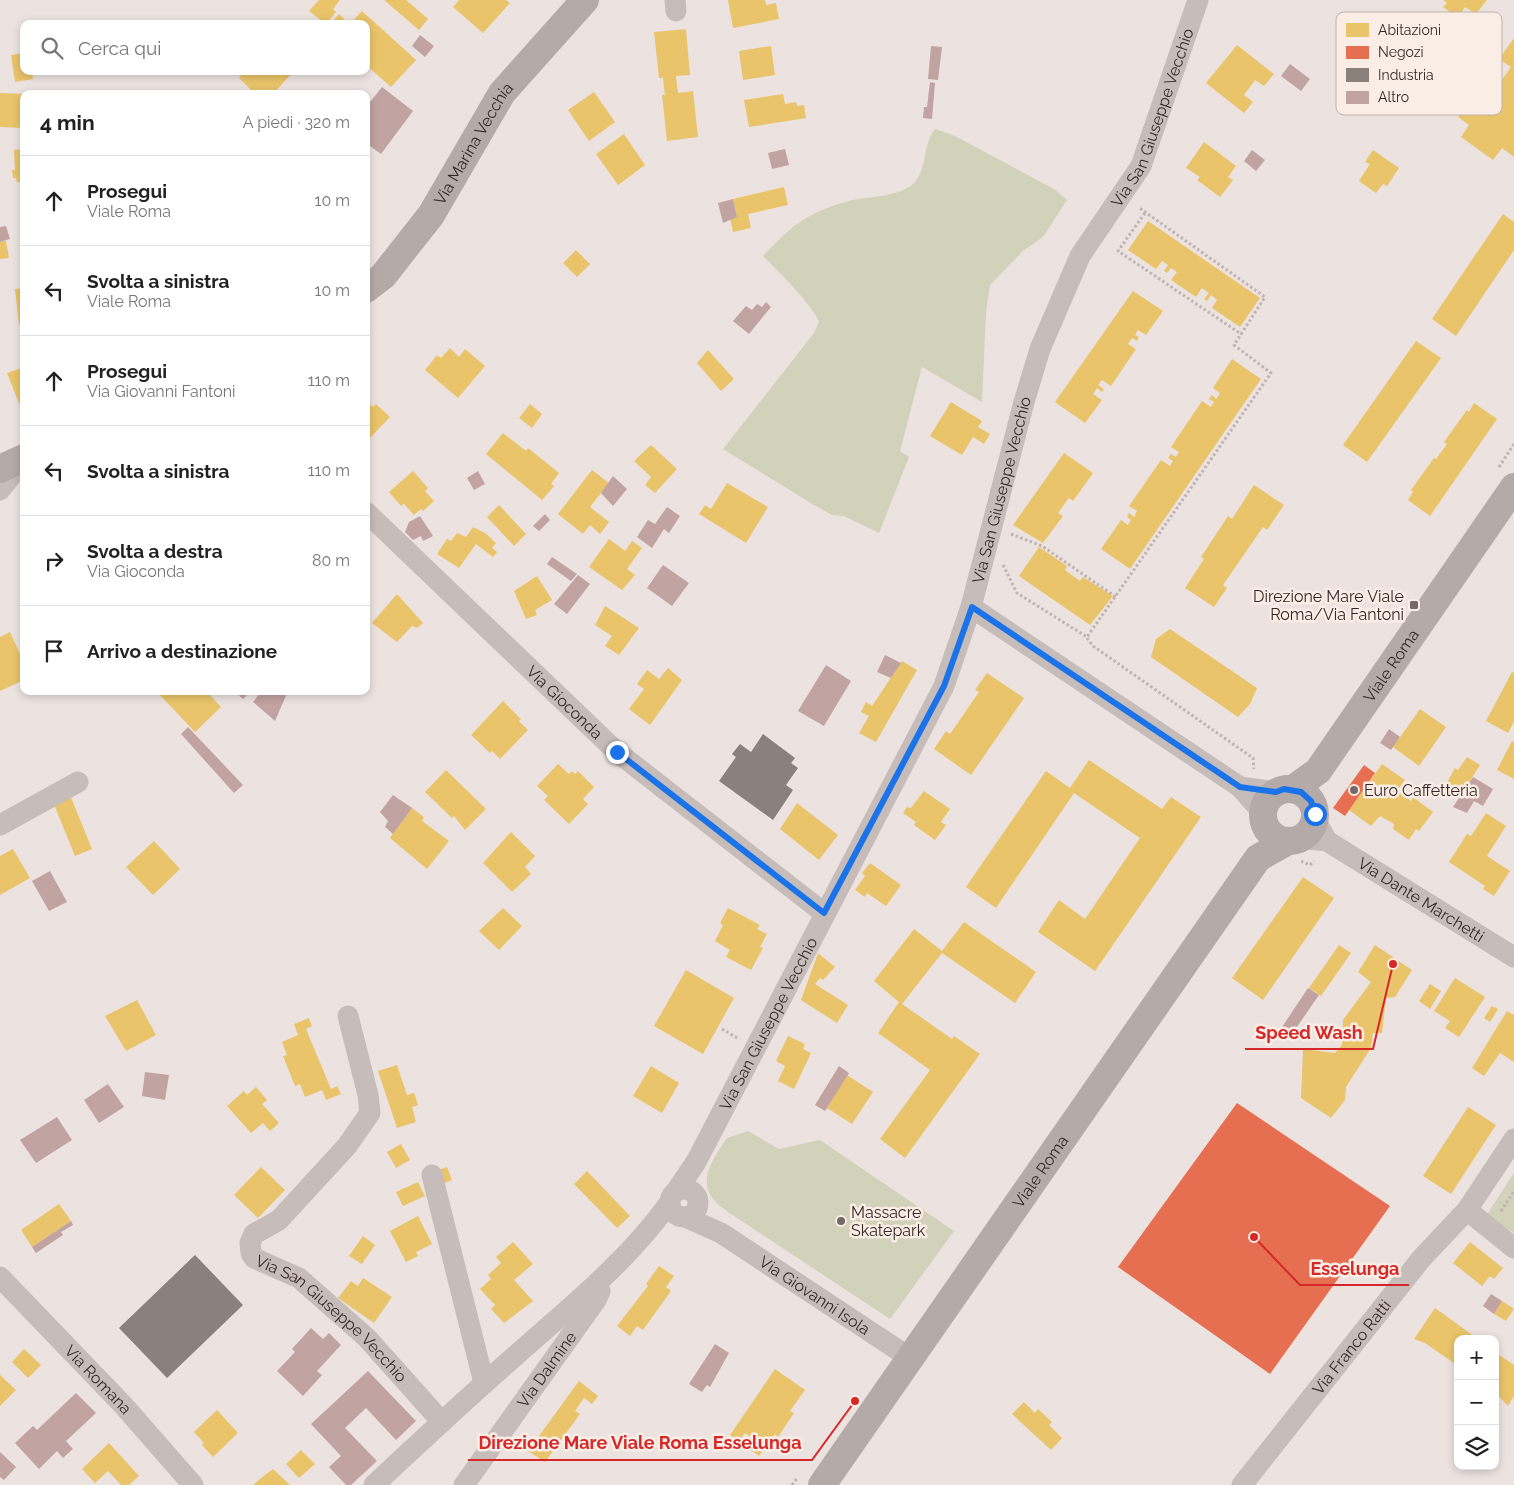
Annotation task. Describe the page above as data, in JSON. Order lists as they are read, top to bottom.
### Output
{
  "streets": {
    "main road": ["Via Marina Vecchia", "Viale Roma"],
    "street": [
      "Via San Giuseppe Vecchio",
      "Via Gioconda",
      "Via Dante Marchetti",
      "Via Giovanni Isola",
      "Via Franco Ratti",
      "Via Dalmine",
      "Via Romana"
    ]
  },
  "crossings": [
    ["Via San Giuseppe Vecchio", "Via Gioconda"],
    ["Via San Giuseppe Vecchio", "Via Giovanni Isola"],
    ["Viale Roma", "Via Dante Marchetti"],
    ["Viale Roma", "Via Giovanni Isola"]
  ],
  "places": {
    "transit": ["Direzione Mare Viale Roma/Via Fantoni"],
    "other": [
      "Euro Caffetteria",
      "Speed Wash",
      "Massacre Skatepark",
      "Esselunga",
      "Direzione Mare Viale Roma Esselunga"
    ]
  },
  "legend": [
    "Abitazioni",
    "Negozi",
    "Industria",
    "Altro"
  ],
  "page": {
    "search": "Cerca qui",
    "heading": ["4 min", "A piedi · 320 m"],
    "list": [
      ["Prosegui", "Viale Roma", "10 m"],
      ["Svolta a sinistra", "Viale Roma", "10 m"],
      ["Prosegui", "Via Giovanni Fantoni", "110 m"],
      ["Svolta a sinistra", "110 m"],
      ["Svolta a destra", "Via Gioconda", "80 m"],
      "Arrivo a destinazione"
    ],
    "map_buttons": ["+", "−"]
  }
}
